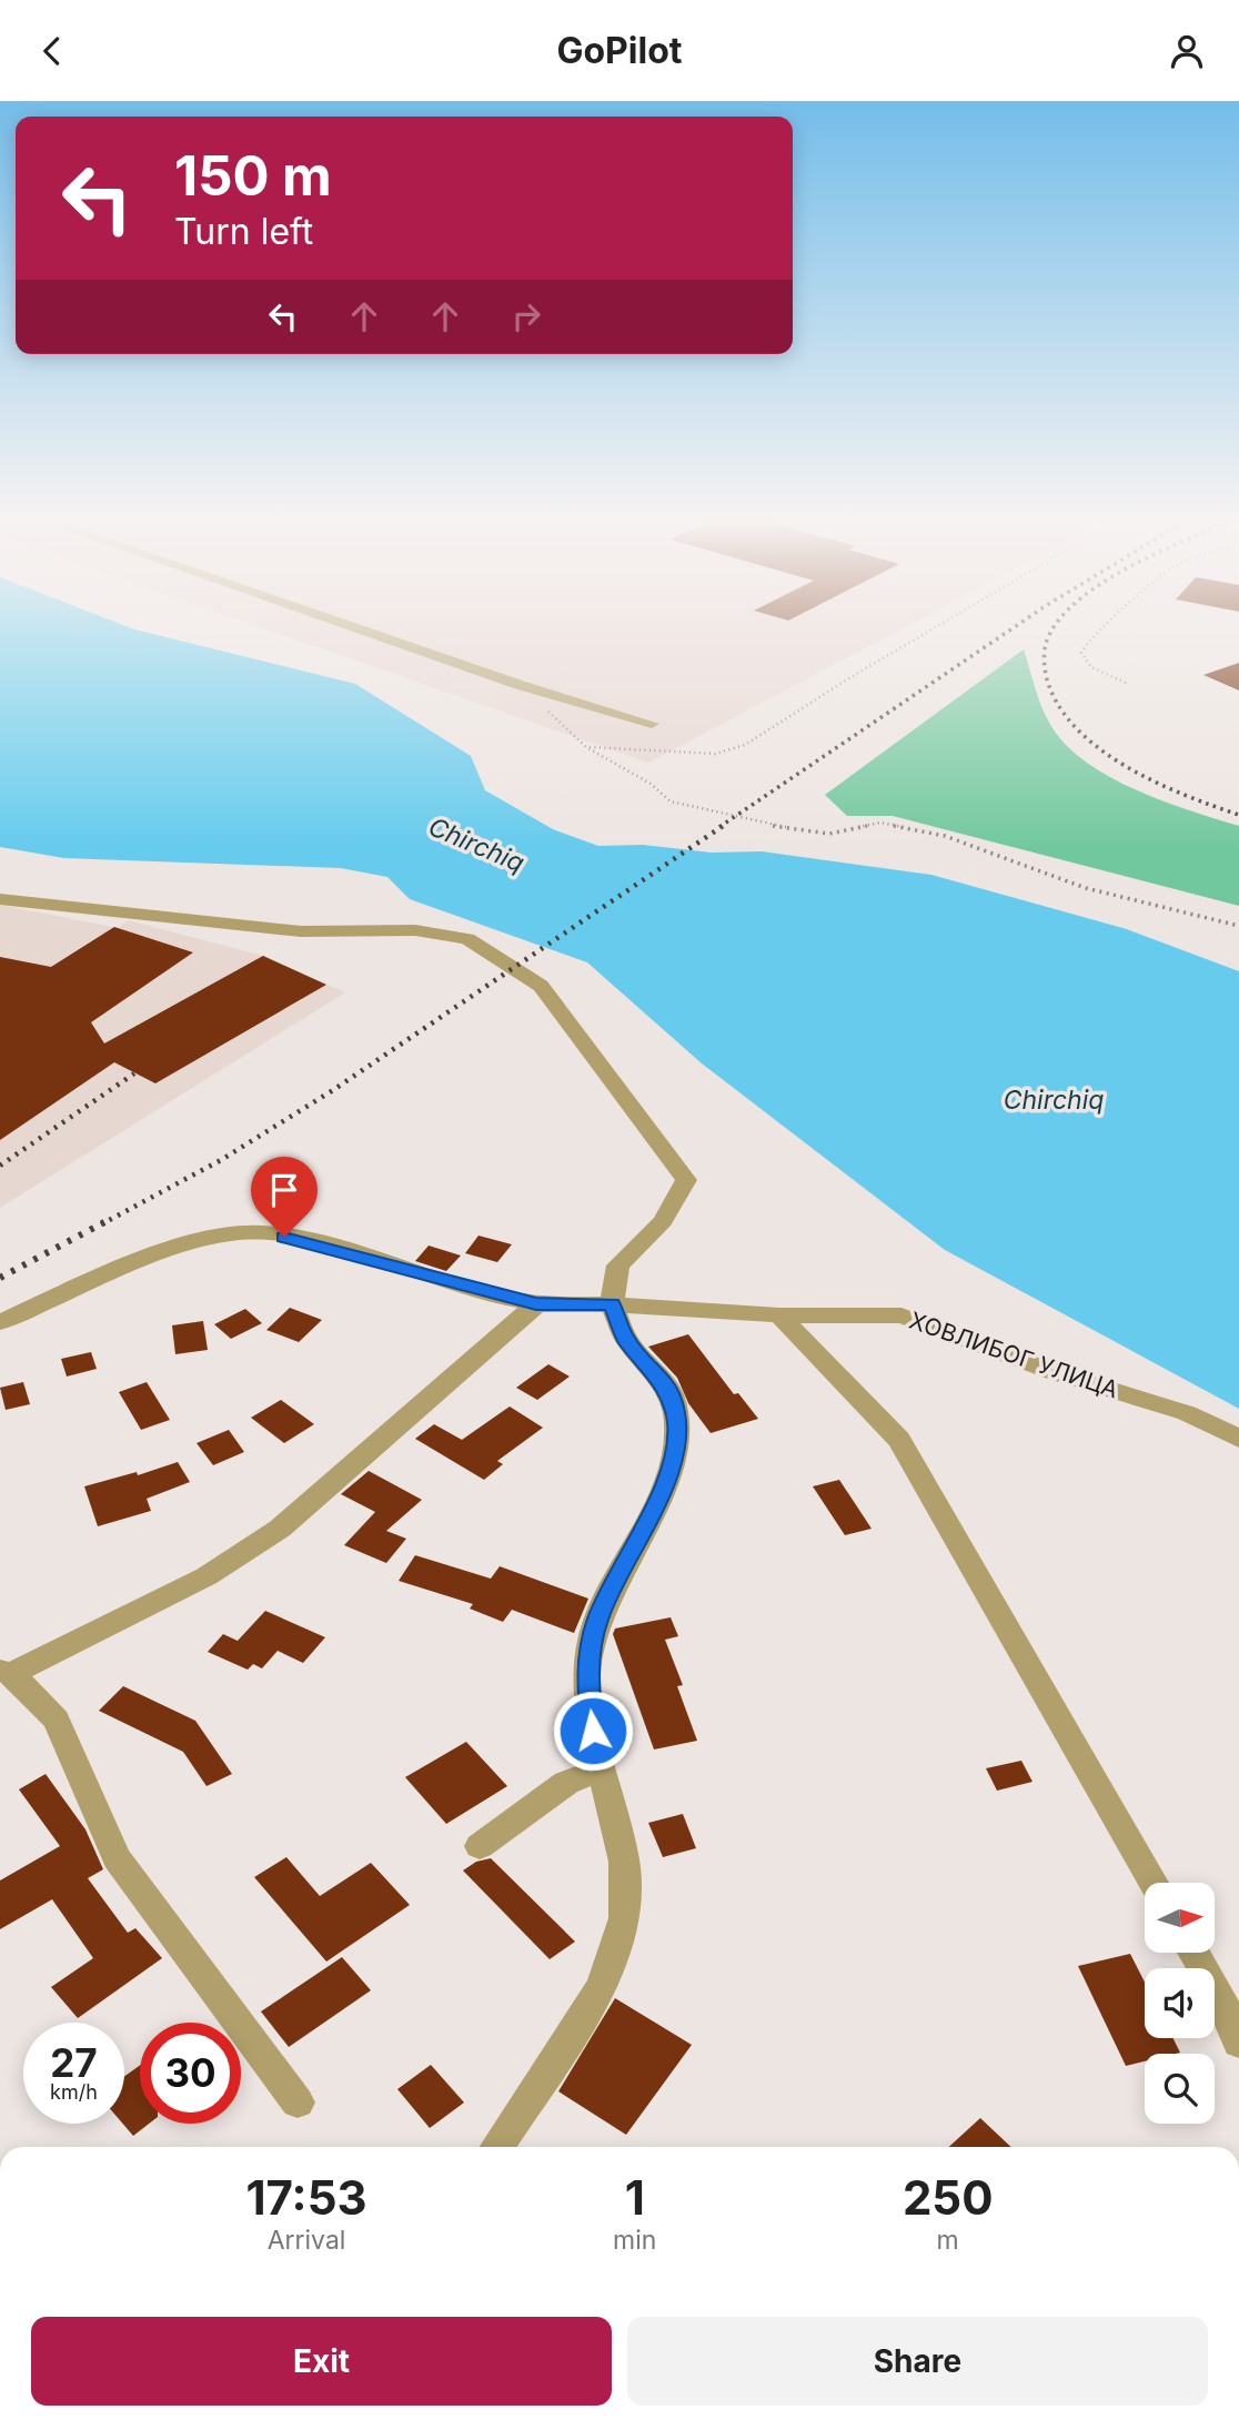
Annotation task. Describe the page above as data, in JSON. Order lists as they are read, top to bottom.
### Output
{
  "streets": {
    "street": ["ХОВЛИБОГ УЛИЦА"]
  },
  "water": ["Chirchiq"],
  "north": "right",
  "page": {
    "header": "GoPilot",
    "turn": ["150 m", "Turn left"],
    "speed": "27 km/h",
    "limit": "30",
    "eta": [
      "17:53",
      "Arrival",
      "1",
      "min",
      "250",
      "m"
    ],
    "buttons": ["Exit", "Share"]
  }
}
